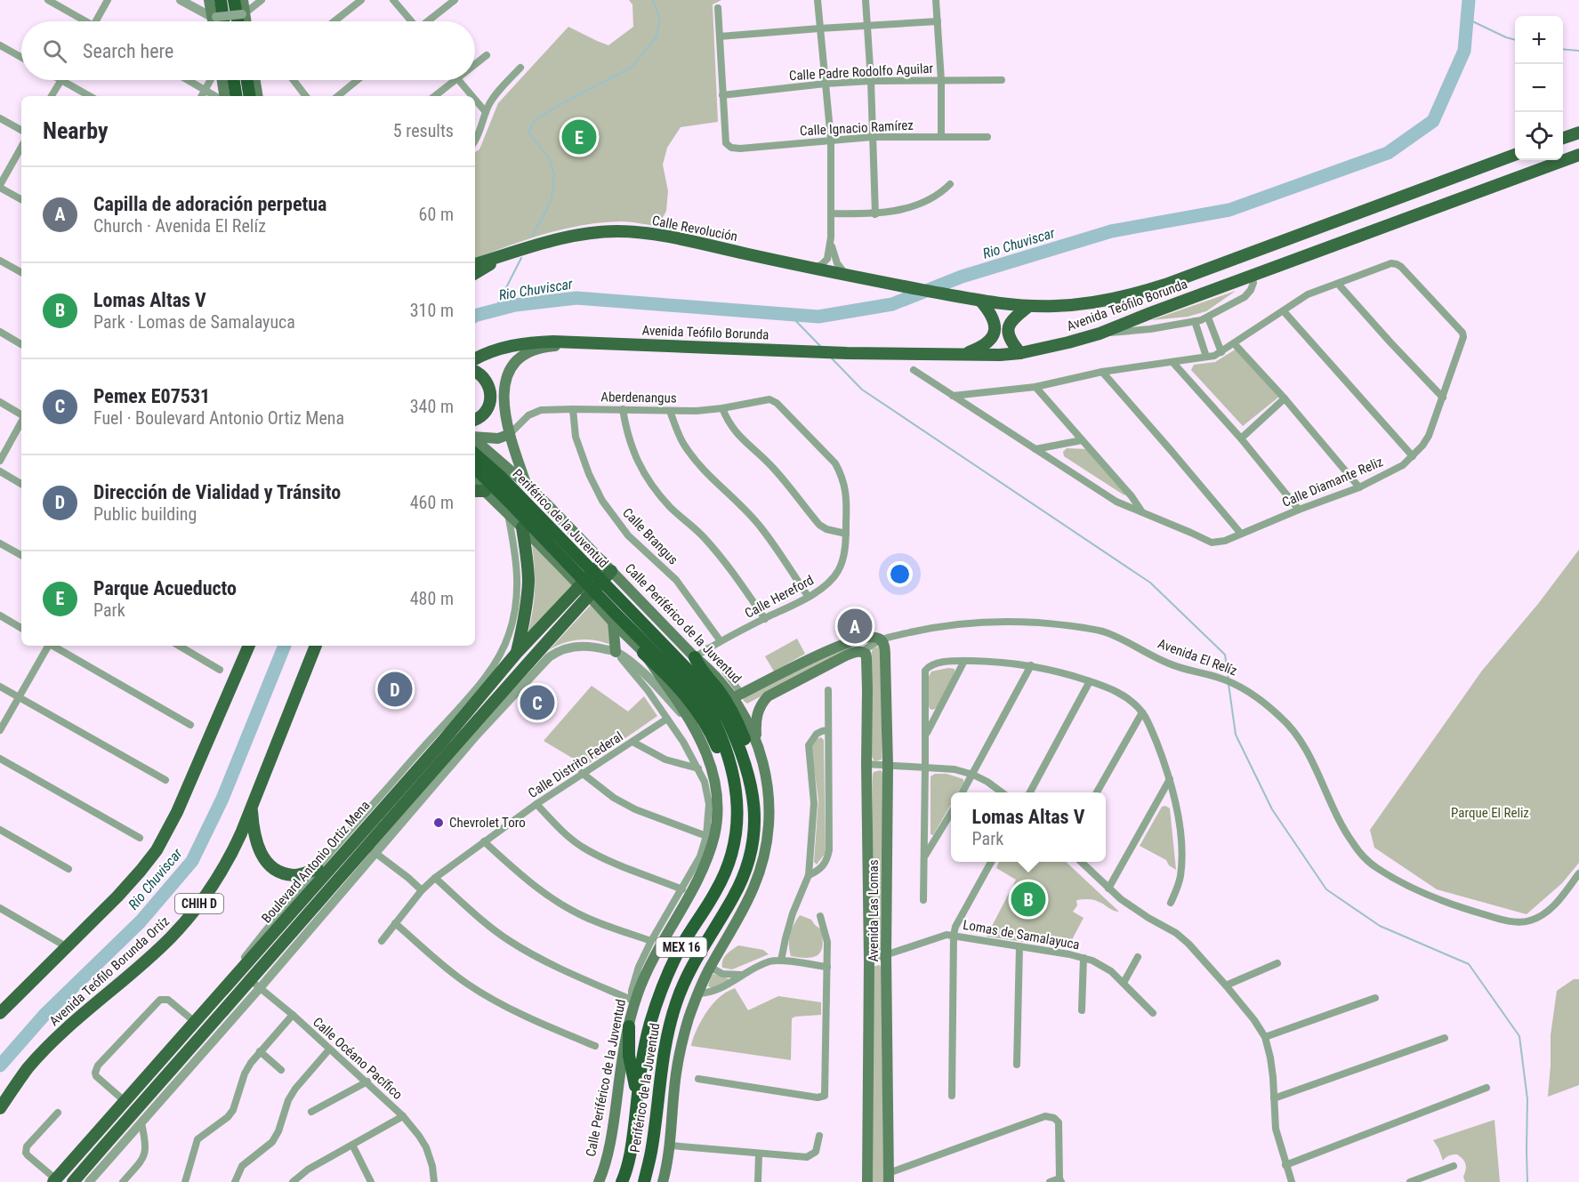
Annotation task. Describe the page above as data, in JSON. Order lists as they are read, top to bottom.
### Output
{
  "streets": {
    "highway": ["Periférico de la Juventud", "Calle Periférico de la Juventud", "MEX 16"],
    "main road": [
      "Calle Revolución",
      "Avenida Teófilo Borunda",
      "Avenida El Relíz",
      "Boulevard Antonio Ortiz Mena",
      "CHIH D",
      "Avenida Las Lomas",
      "Avenida Teófilo Borunda Ortíz"
    ],
    "street": [
      "Calle Padre Rodolfo Aguilar",
      "Calle Ignacio Ramírez",
      "Aberdenangus",
      "Calle Diamante Reliz",
      "Calle Brangus",
      "Calle Hereford",
      "Calle Distrito Federal",
      "Lomas de Samalayuca",
      "Calle Océano Pacífico"
    ]
  },
  "crossings": [
    ["Calle Padre Rodolfo Aguilar", "Calle Ignacio Ramírez"],
    ["Calle Revolución", "Avenida Teófilo Borunda"],
    ["Aberdenangus", "Calle Brangus"],
    ["Aberdenangus", "Calle Hereford"],
    ["Periférico de la Juventud", "Calle Periférico de la Juventud"],
    ["Calle Brangus", "Calle Hereford"],
    ["Calle Hereford", "Calle Periférico de la Juventud"],
    ["Calle Periférico de la Juventud", "Avenida El Relíz"],
    ["Calle Periférico de la Juventud", "Boulevard Antonio Ortiz Mena"],
    ["Avenida El Relíz", "Avenida Las Lomas"],
    ["Boulevard Antonio Ortiz Mena", "Calle Océano Pacífico"],
    ["Avenida Las Lomas", "Lomas de Samalayuca"]
  ],
  "water": ["Rio Chuviscar"],
  "parks": ["Parque El Reliz"],
  "places": ["Chevrolet Toro"],
  "page": {
    "map_buttons": ["+", "−"],
    "search": "Search here",
    "heading": ["Nearby", "5 results"],
    "pins": [
      "E",
      "A",
      "D",
      "C",
      "B"
    ],
    "list": [
      {
        "mark": "A",
        "name": "Capilla de adoración perpetua",
        "note": "Church · Avenida El Relíz",
        "value": "60 m"
      },
      {
        "mark": "B",
        "name": "Lomas Altas V",
        "note": "Park · Lomas de Samalayuca",
        "value": "310 m"
      },
      {
        "mark": "C",
        "name": "Pemex E07531",
        "note": "Fuel · Boulevard Antonio Ortiz Mena",
        "value": "340 m"
      },
      {
        "mark": "D",
        "name": "Dirección de Vialidad y Tránsito",
        "note": "Public building",
        "value": "460 m"
      },
      {
        "mark": "E",
        "name": "Parque Acueducto",
        "note": "Park",
        "value": "480 m"
      }
    ],
    "popup": ["Lomas Altas V", "Park"]
  }
}
